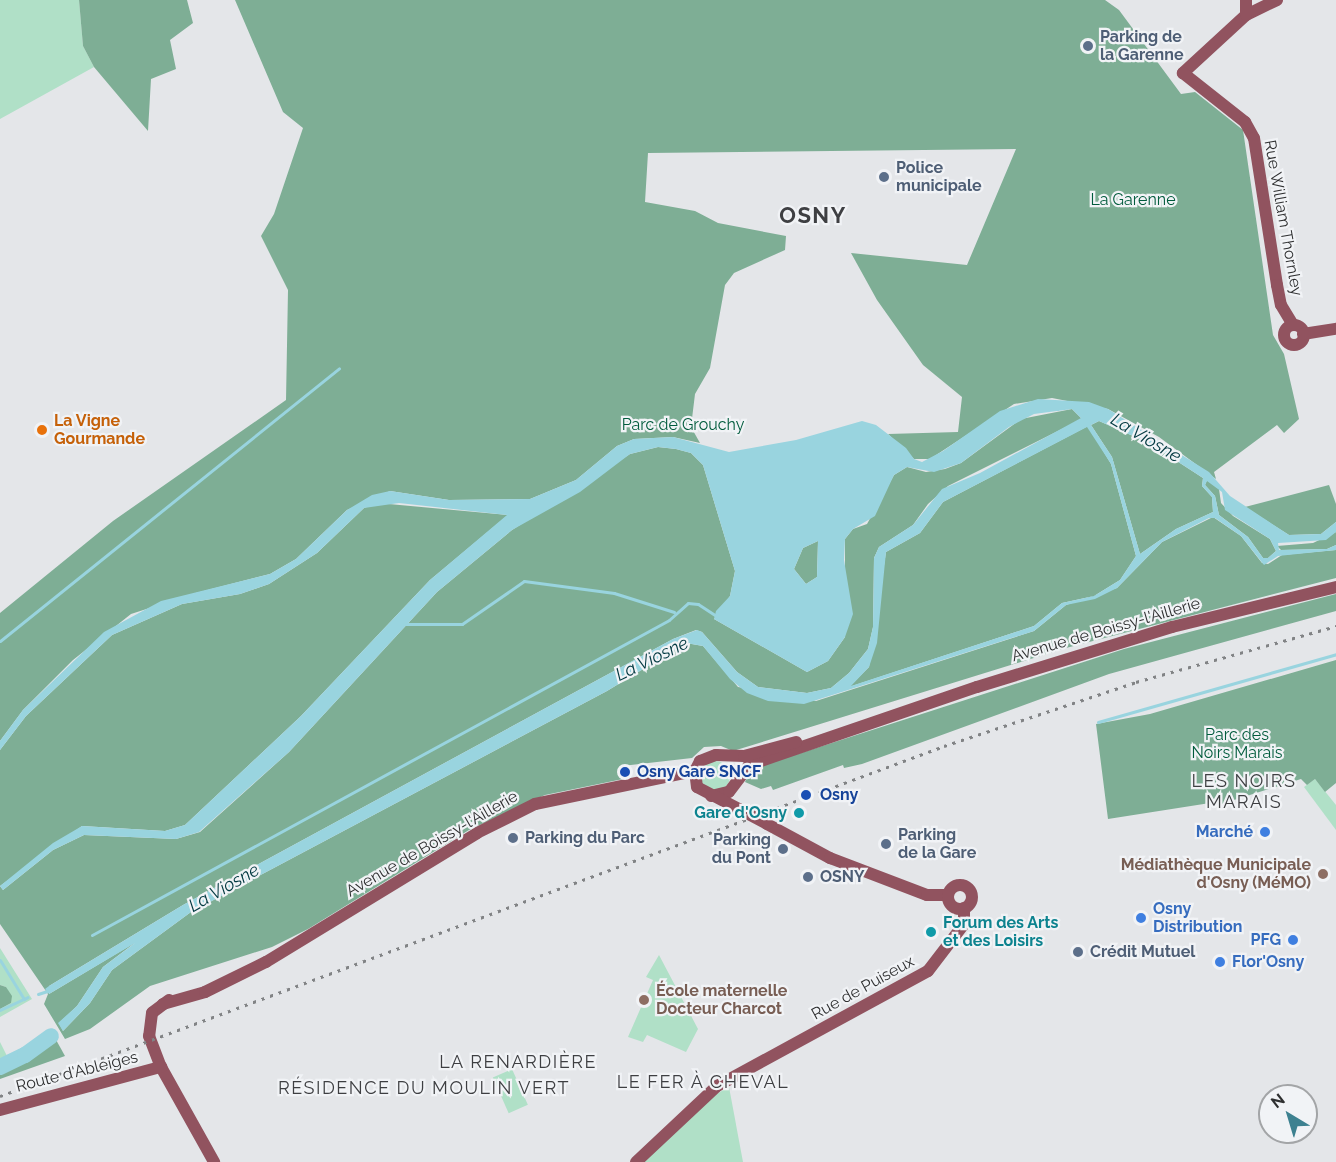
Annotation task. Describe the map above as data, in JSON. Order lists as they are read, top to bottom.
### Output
{
  "streets": {
    "main road": [
      "Rue William Thornley",
      "Avenue de Boissy-l'Aillerie",
      "Rue de Puiseux",
      "Route d'Ableiges"
    ]
  },
  "crossings": [
    ["Avenue de Boissy-l'Aillerie", "Route d'Ableiges"]
  ],
  "districts": [
    "OSNY",
    "LES NOIRS MARAIS",
    "LA RENARDIÈRE",
    "LE FER À CHEVAL",
    "RÉSIDENCE DU MOULIN VERT"
  ],
  "water": ["La Viosne"],
  "parks": ["La Garenne", "Parc de Grouchy", "Parc des Noirs Marais"],
  "places": [
    "Parking de la Garenne",
    "Police municipale",
    "La Vigne Gourmande",
    "Osny Gare SNCF",
    "Osny",
    "Gare d'Osny",
    "Marché",
    "Parking du Parc",
    "Parking de la Gare",
    "Parking du Pont",
    "Médiathèque Municipale d'Osny (MéMO)",
    "OSNY",
    "Osny Distribution",
    "Forum des Arts et des Loisirs",
    "PFG",
    "Crédit Mutuel",
    "Flor'Osny",
    "École maternelle Docteur Charcot"
  ],
  "north": "top left"
}
